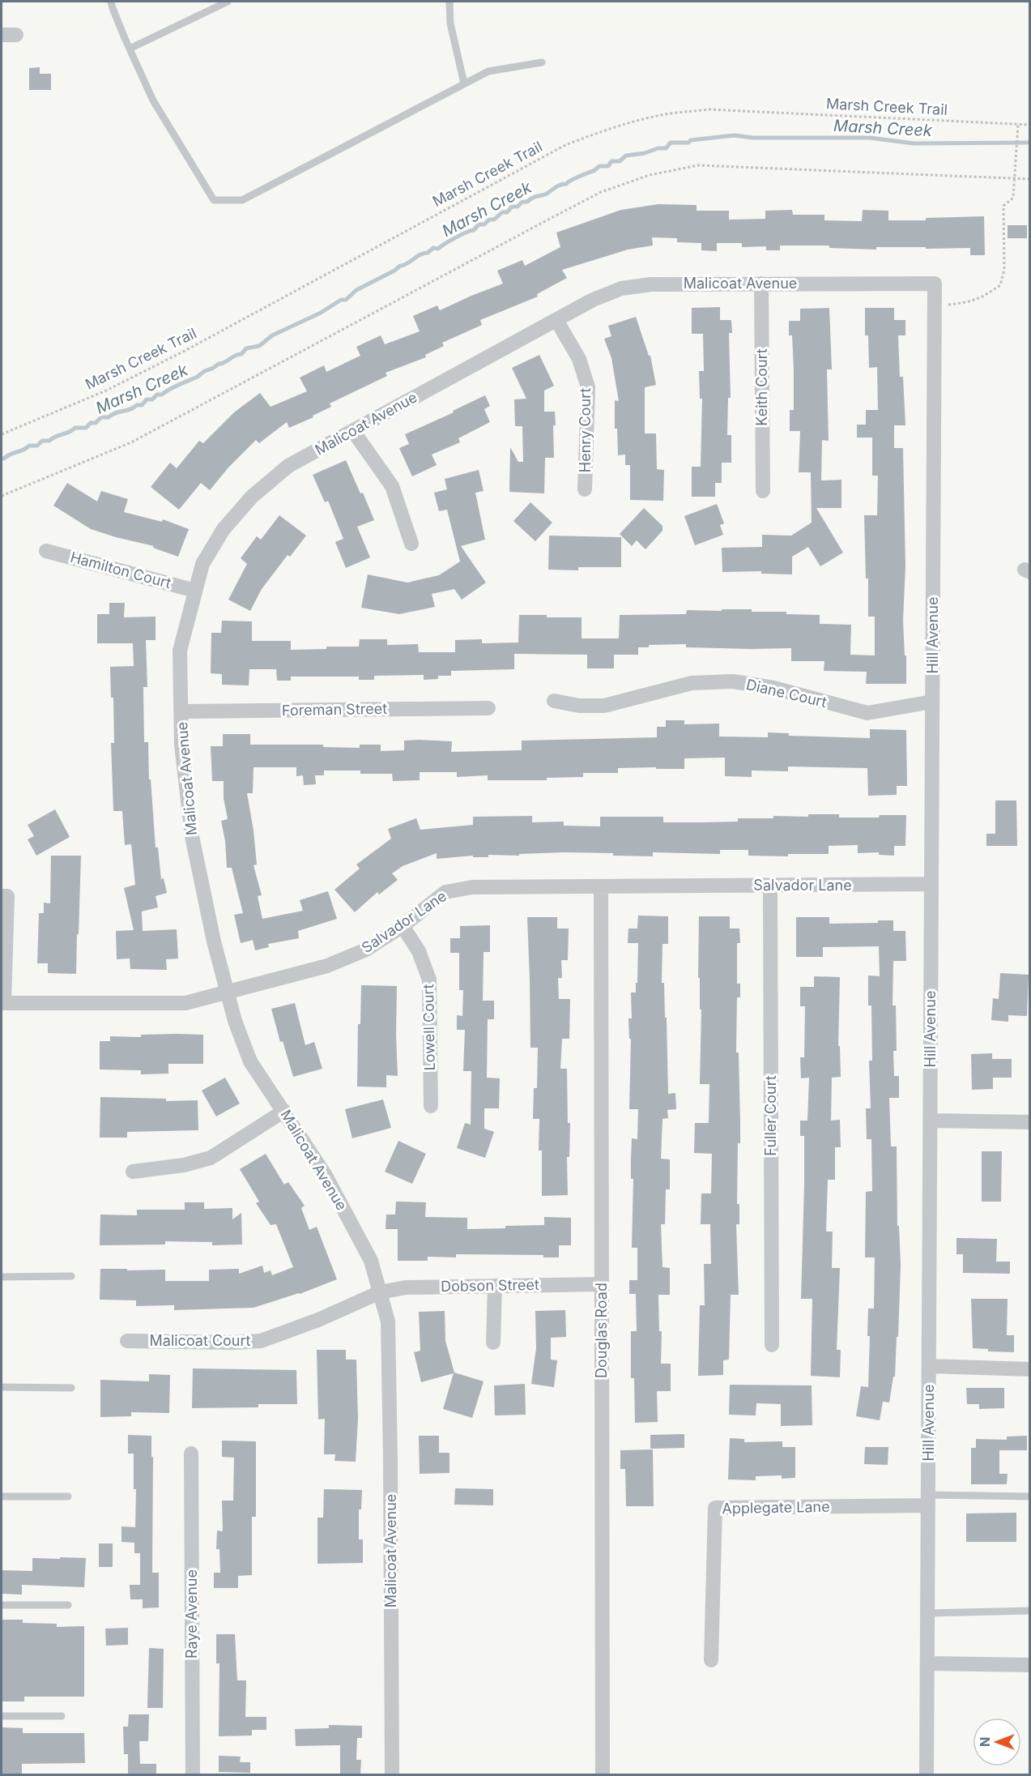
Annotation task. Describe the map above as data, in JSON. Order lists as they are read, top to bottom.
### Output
{
  "streets": {
    "street": [
      "Malicoat Avenue",
      "Keith Court",
      "Henry Court",
      "Hamilton Court",
      "Hill Avenue",
      "Diane Court",
      "Foreman Street",
      "Salvador Lane",
      "Lowell Court",
      "Fuller Court",
      "Dobson Street",
      "Douglas Road",
      "Malicoat Court",
      "Applegate Lane",
      "Raye Avenue"
    ],
    "path": ["Marsh Creek Trail"]
  },
  "crossings": [
    ["Malicoat Avenue", "Keith Court"],
    ["Malicoat Avenue", "Henry Court"],
    ["Malicoat Avenue", "Hamilton Court"],
    ["Malicoat Avenue", "Hill Avenue"],
    ["Malicoat Avenue", "Foreman Street"],
    ["Malicoat Avenue", "Salvador Lane"],
    ["Malicoat Avenue", "Dobson Street"],
    ["Malicoat Avenue", "Malicoat Court"],
    ["Hill Avenue", "Diane Court"],
    ["Hill Avenue", "Salvador Lane"],
    ["Hill Avenue", "Applegate Lane"],
    ["Salvador Lane", "Lowell Court"],
    ["Salvador Lane", "Fuller Court"],
    ["Salvador Lane", "Douglas Road"],
    ["Dobson Street", "Douglas Road"],
    ["Dobson Street", "Malicoat Court"]
  ],
  "water": ["Marsh Creek"],
  "north": "left"
}
